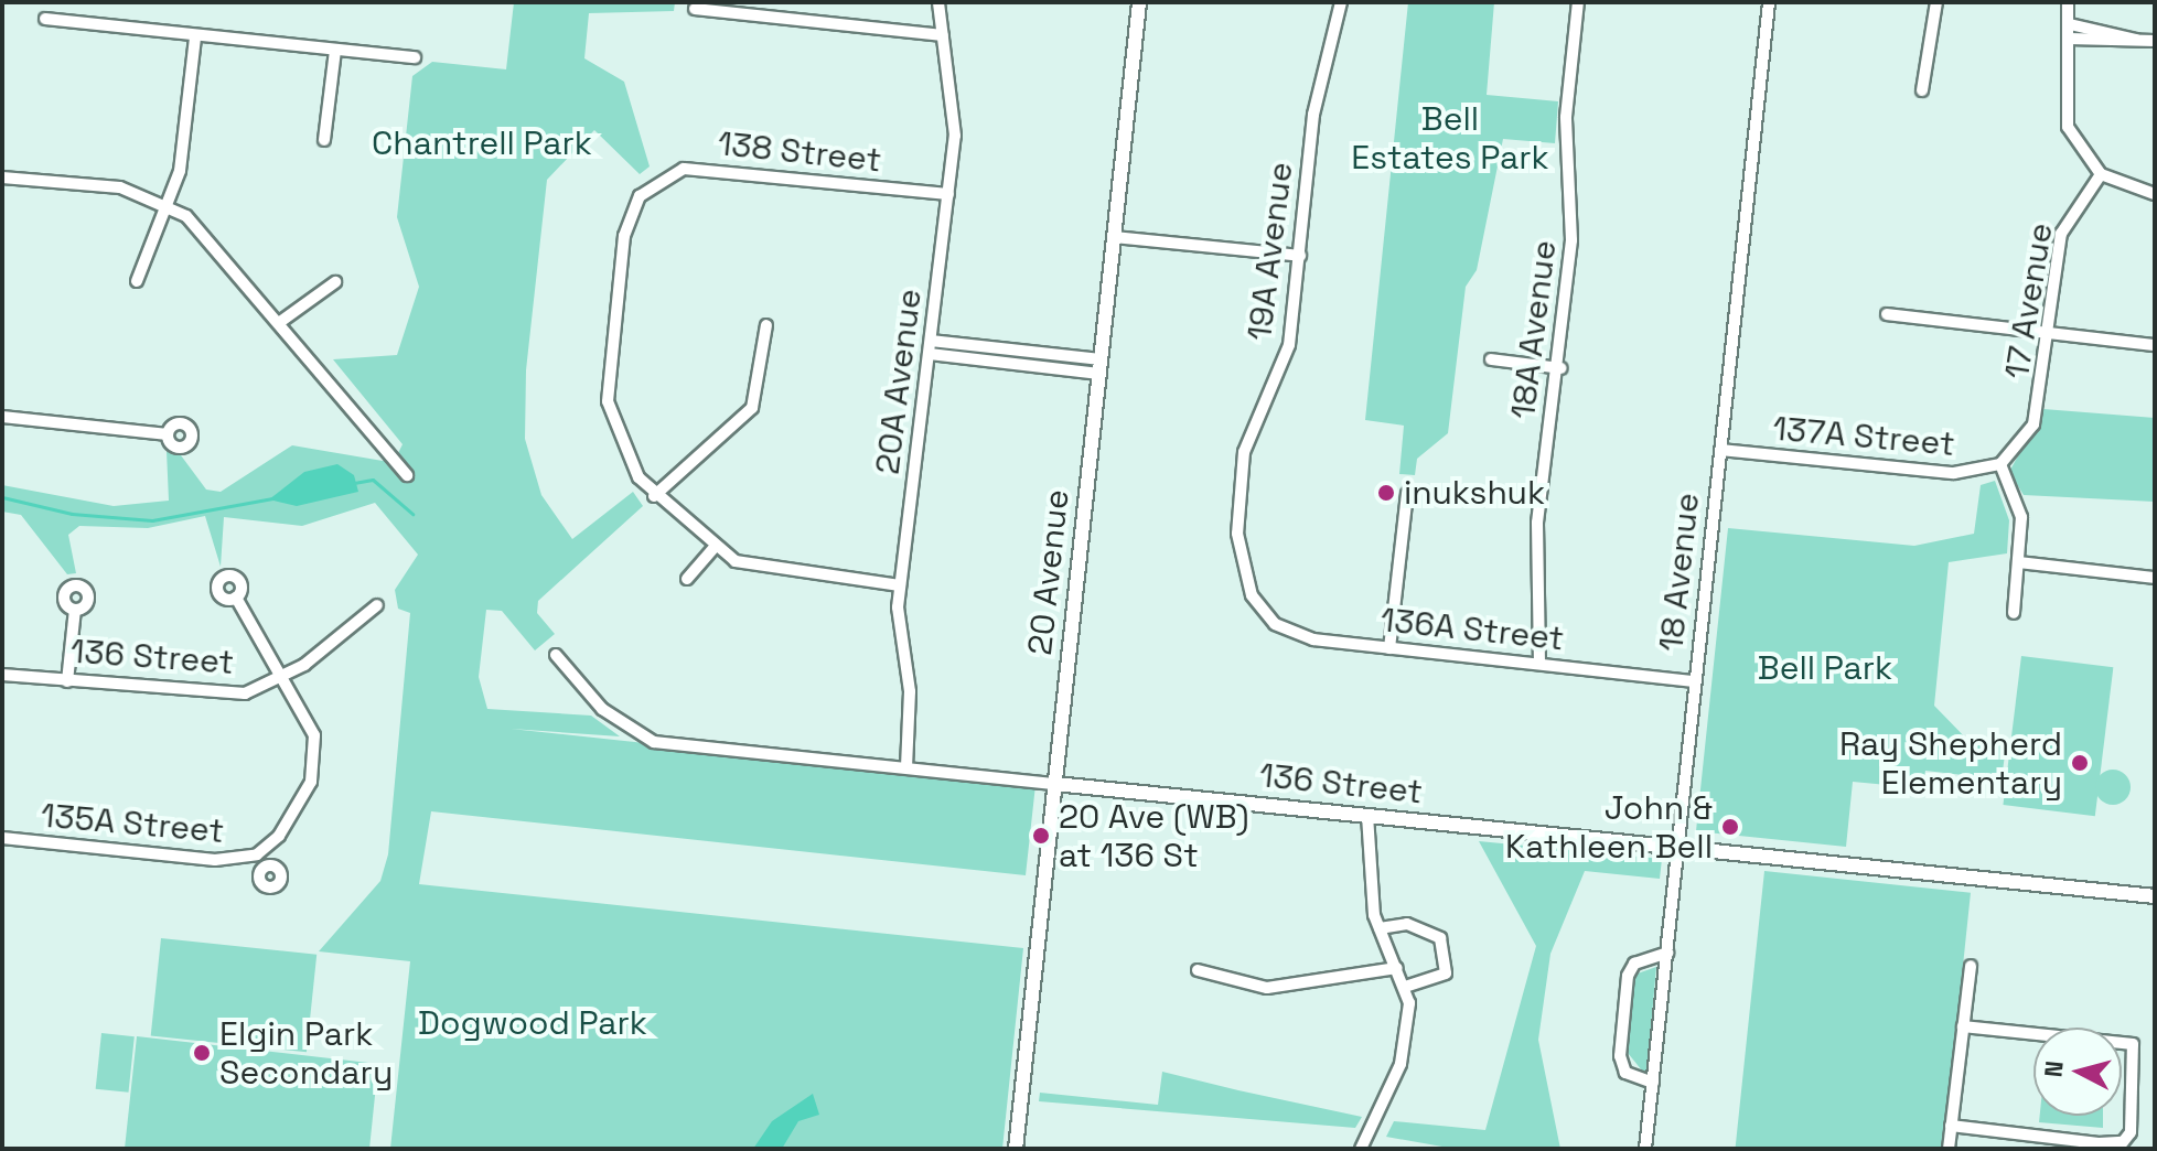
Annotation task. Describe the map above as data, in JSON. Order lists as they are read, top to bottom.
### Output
{
  "streets": {
    "street": [
      "138 Street",
      "19A Avenue",
      "17 Avenue",
      "18A Avenue",
      "20A Avenue",
      "137A Street",
      "20 Avenue",
      "18 Avenue",
      "136A Street",
      "136 Street",
      "135A Street"
    ]
  },
  "crossings": [
    ["138 Street", "20A Avenue"],
    ["19A Avenue", "136A Street"],
    ["17 Avenue", "137A Street"],
    ["18A Avenue", "136A Street"],
    ["20A Avenue", "136 Street"],
    ["137A Street", "18 Avenue"],
    ["20 Avenue", "136 Street"],
    ["18 Avenue", "136A Street"],
    ["18 Avenue", "136 Street"]
  ],
  "parks": [
    "Bell Estates Park",
    "Chantrell Park",
    "Bell Park",
    "Dogwood Park"
  ],
  "places": [
    "inukshuk",
    "Ray Shepherd Elementary",
    "John & Kathleen Bell",
    "20 Ave (WB) at 136 St",
    "Elgin Park Secondary"
  ],
  "north": "left"
}
